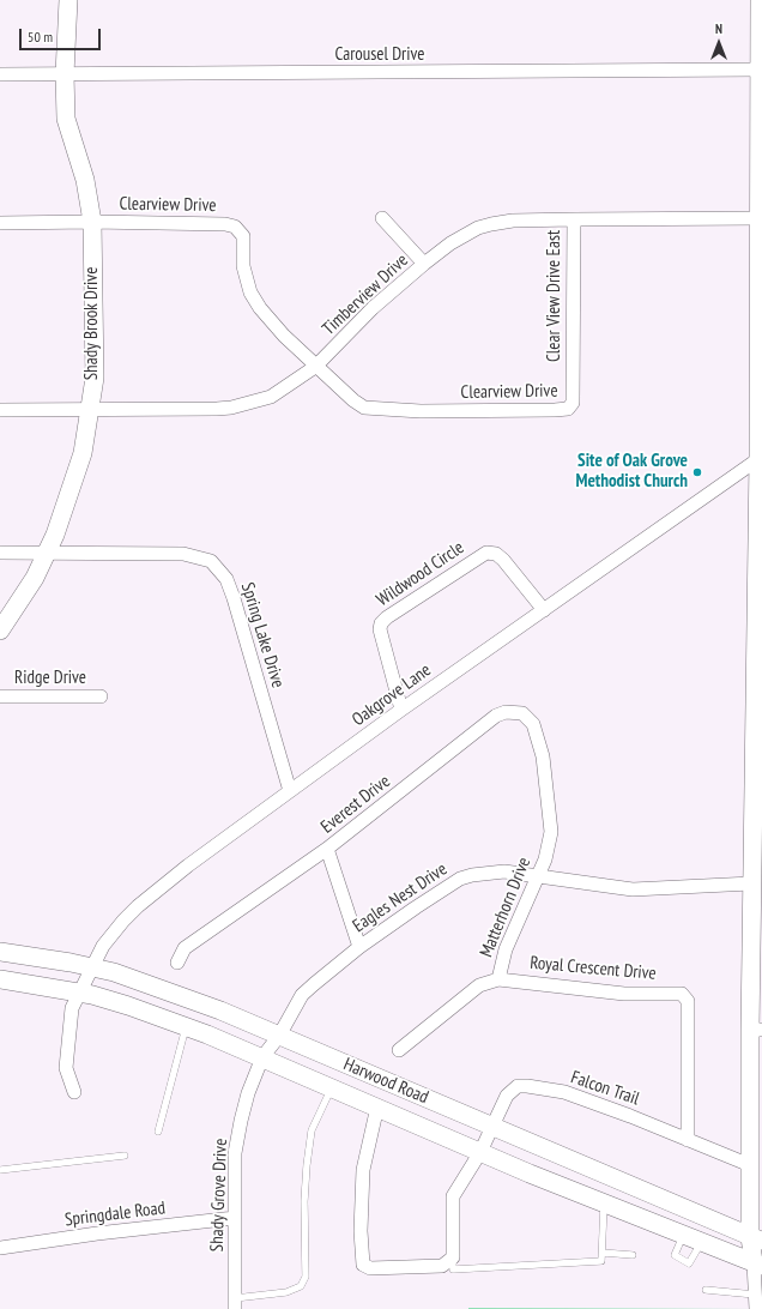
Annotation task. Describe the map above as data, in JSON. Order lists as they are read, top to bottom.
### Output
{
  "streets": {
    "street": [
      "Carousel Drive",
      "Clearview Drive",
      "Timberview Drive",
      "Clear View Drive East",
      "Shady Brook Drive",
      "Wildwood Circle",
      "Spring Lake Drive",
      "Ridge Drive",
      "Oakgrove Lane",
      "Everest Drive",
      "Eagles Nest Drive",
      "Matterhorn Drive",
      "Royal Crescent Drive",
      "Harwood Road",
      "Falcon Trail",
      "Shady Grove Drive",
      "Springdale Road"
    ]
  },
  "crossings": [
    ["Carousel Drive", "Shady Brook Drive"],
    ["Clearview Drive", "Timberview Drive"],
    ["Clearview Drive", "Clear View Drive East"],
    ["Clearview Drive", "Shady Brook Drive"],
    ["Timberview Drive", "Clear View Drive East"],
    ["Timberview Drive", "Shady Brook Drive"],
    ["Shady Brook Drive", "Spring Lake Drive"],
    ["Wildwood Circle", "Oakgrove Lane"],
    ["Spring Lake Drive", "Oakgrove Lane"],
    ["Oakgrove Lane", "Harwood Road"],
    ["Everest Drive", "Matterhorn Drive"],
    ["Eagles Nest Drive", "Matterhorn Drive"],
    ["Eagles Nest Drive", "Harwood Road"],
    ["Eagles Nest Drive", "Shady Grove Drive"],
    ["Matterhorn Drive", "Royal Crescent Drive"],
    ["Royal Crescent Drive", "Falcon Trail"],
    ["Harwood Road", "Falcon Trail"],
    ["Harwood Road", "Shady Grove Drive"],
    ["Shady Grove Drive", "Springdale Road"]
  ],
  "places": ["Site of Oak Grove Methodist Church"],
  "scale_bar": "50 m",
  "north": "top"
}
